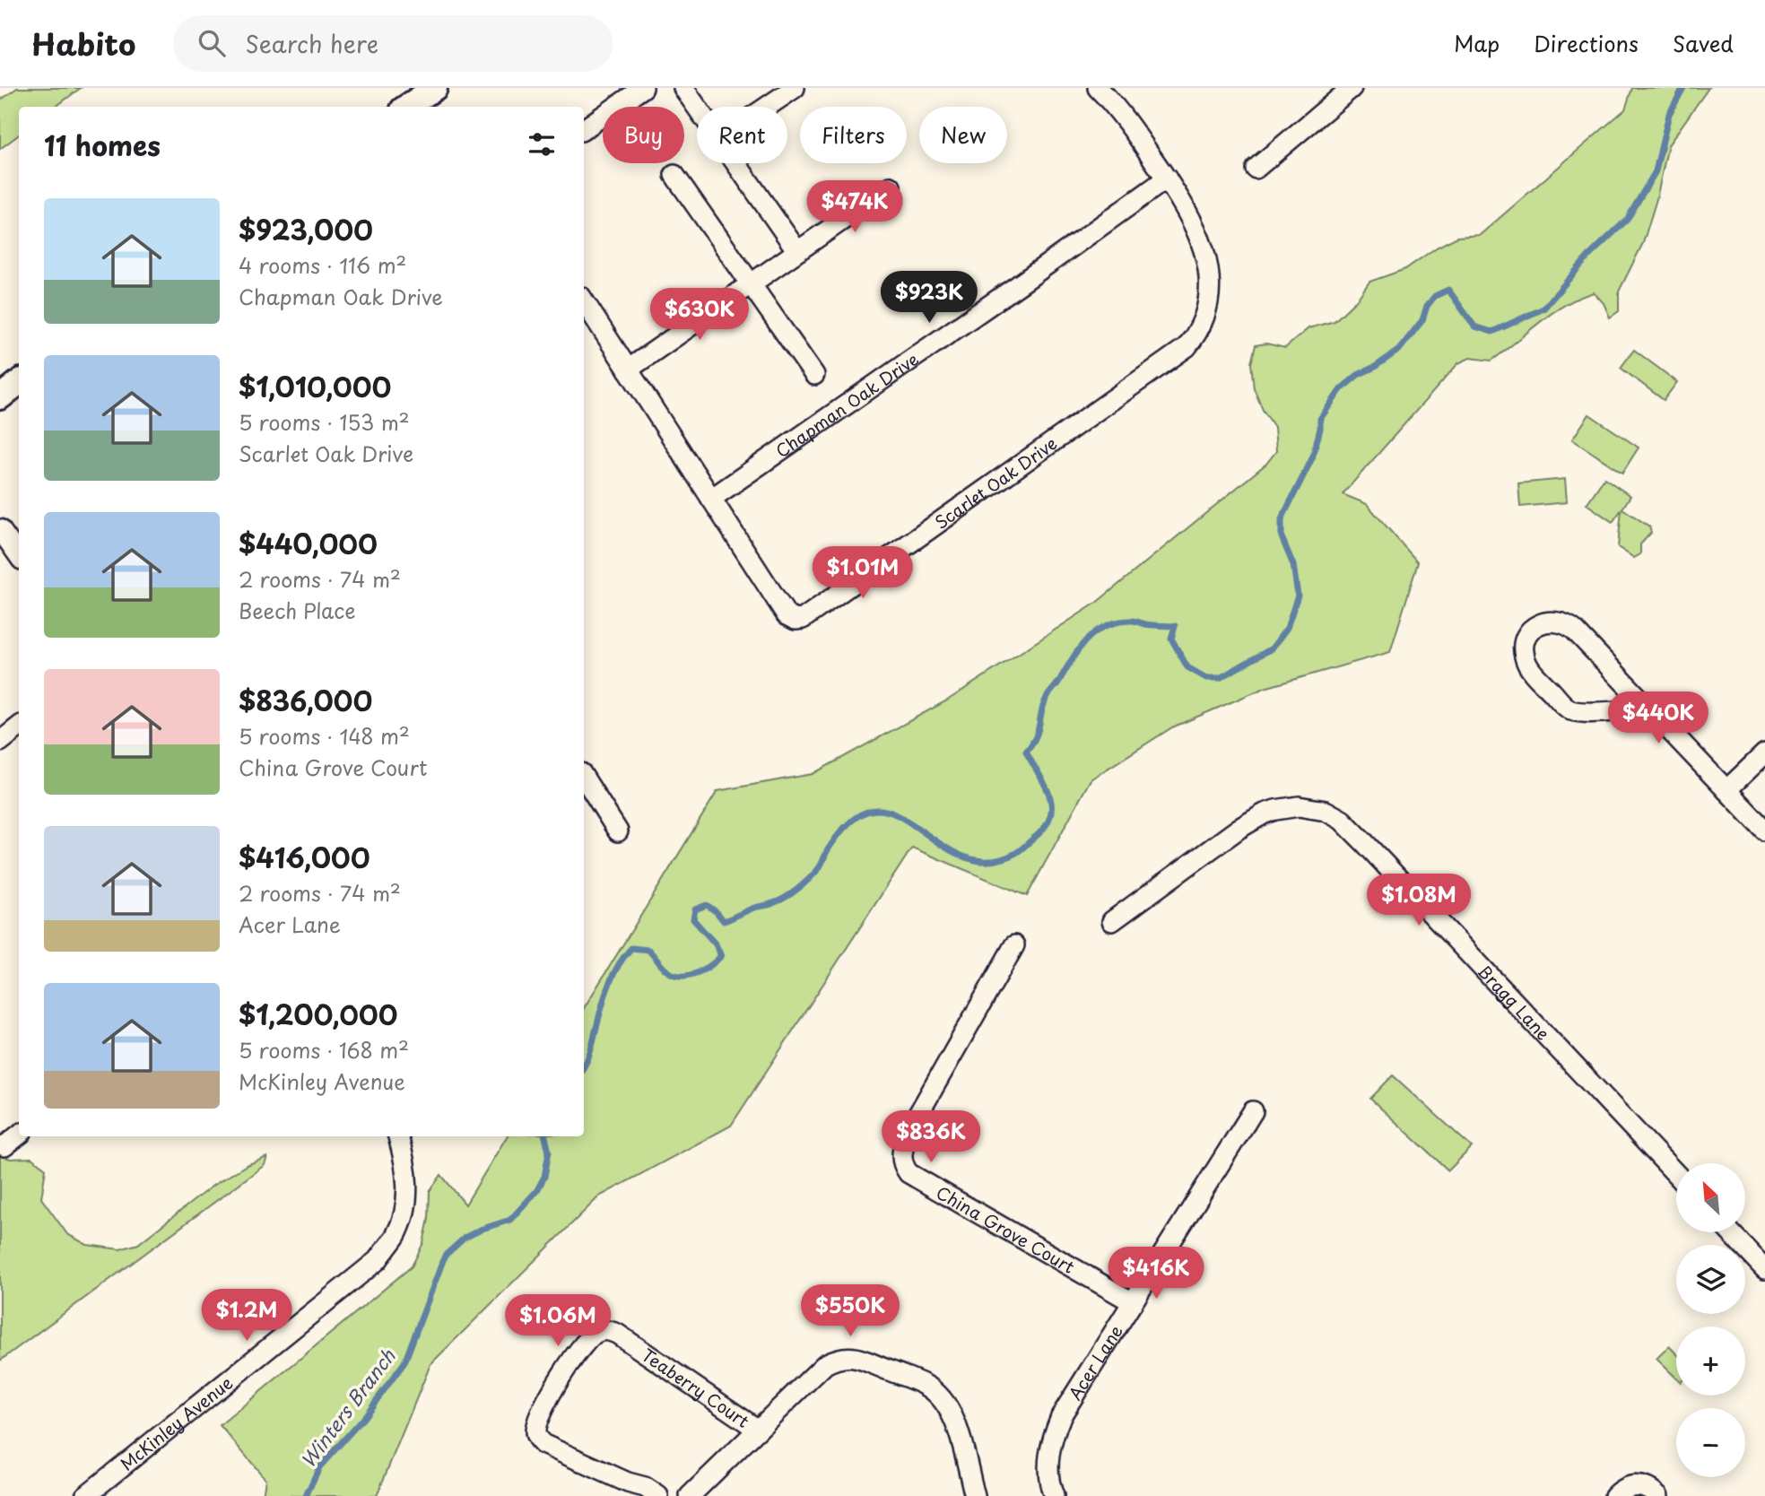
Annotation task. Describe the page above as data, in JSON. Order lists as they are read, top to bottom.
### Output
{
  "streets": {
    "street": [
      "Chapman Oak Drive",
      "Scarlet Oak Drive",
      "Bragg Lane",
      "China Grove Court",
      "Acer Lane",
      "Teaberry Court",
      "McKinley Avenue"
    ]
  },
  "crossings": [
    ["Chapman Oak Drive", "Scarlet Oak Drive"],
    ["China Grove Court", "Acer Lane"]
  ],
  "water": ["Winters Branch"],
  "north": "top left",
  "page": {
    "header": "Habito",
    "search": "Search here",
    "nav": ["Map", "Directions", "Saved"],
    "chip": [
      "Buy",
      "Rent",
      "Filters",
      "New"
    ],
    "heading": "11 homes",
    "price": [
      "$474K",
      "$923K",
      "$630K",
      "$1.01M",
      "$440K",
      "$1.08M",
      "$836K",
      "$416K",
      "$550K",
      "$1.2M",
      "$1.06M"
    ],
    "list": [
      {
        "name": "$923,000",
        "note": "4 rooms · 116 m² · Chapman Oak Drive"
      },
      {
        "name": "$1,010,000",
        "note": "5 rooms · 153 m² · Scarlet Oak Drive"
      },
      {
        "name": "$440,000",
        "note": "2 rooms · 74 m² · Beech Place"
      },
      {
        "name": "$836,000",
        "note": "5 rooms · 148 m² · China Grove Court"
      },
      {
        "name": "$416,000",
        "note": "2 rooms · 74 m² · Acer Lane"
      },
      {
        "name": "$1,200,000",
        "note": "5 rooms · 168 m² · McKinley Avenue"
      }
    ],
    "map_buttons": ["+", "−"]
  }
}
